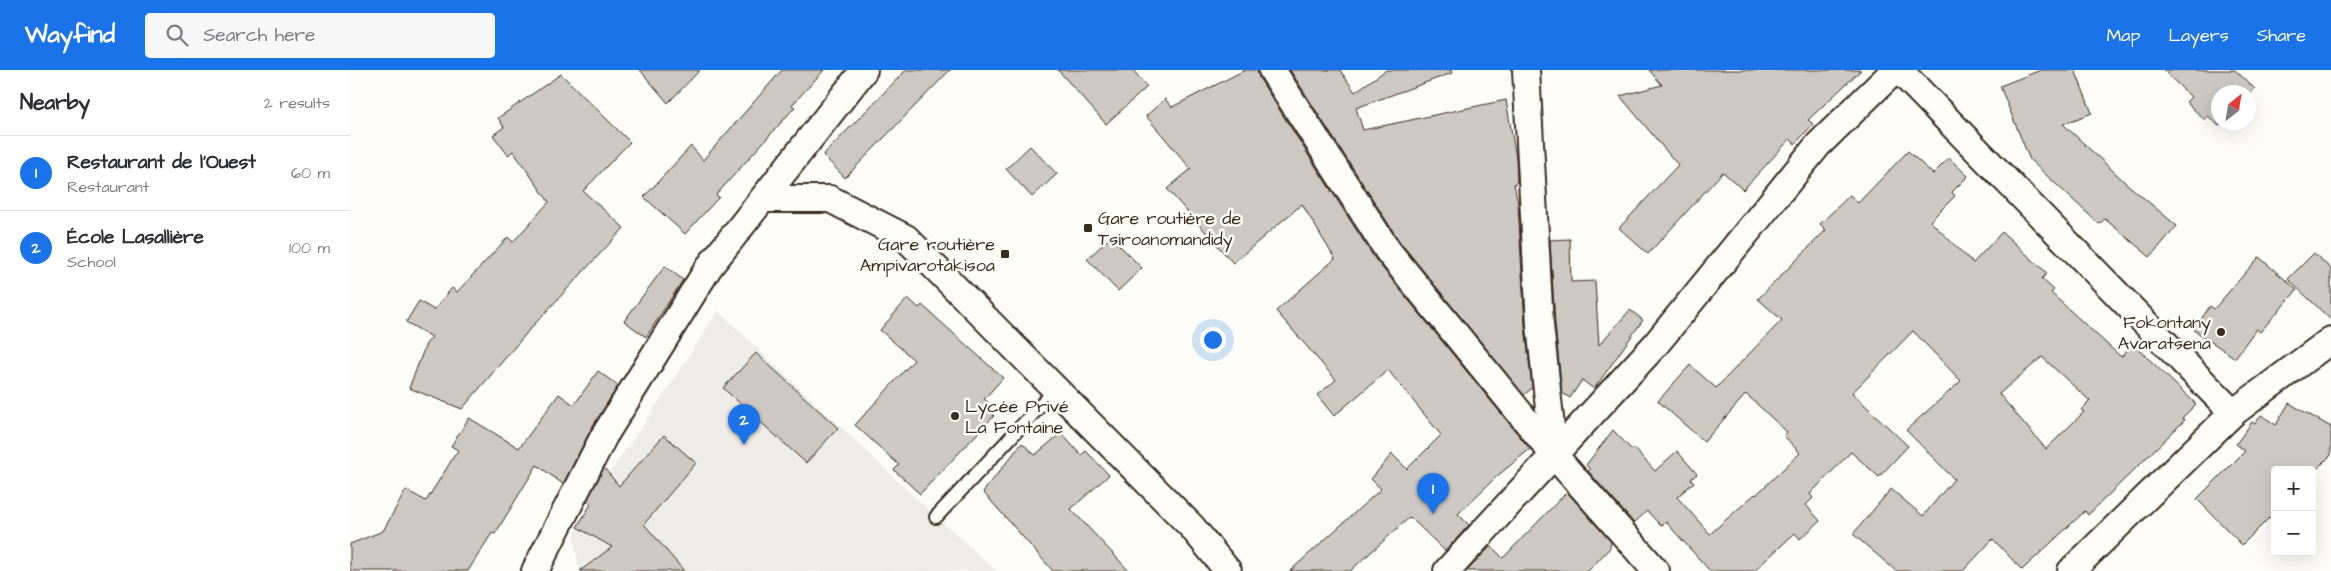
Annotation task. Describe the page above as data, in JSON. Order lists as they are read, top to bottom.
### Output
{
  "places": {
    "transit": ["Gare routière de Tsiroanomandidy", "Gare routière Ampivarotakisoa"],
    "other": ["Fokontany Avaratsena", "Lycée Privé La Fontaine"]
  },
  "north": "top right",
  "page": {
    "header": "Wayfind",
    "search": "Search here",
    "nav": ["Map", "Layers", "Share"],
    "heading": ["Nearby", "2 results"],
    "list": [
      {
        "mark": "1",
        "name": "Restaurant de l'Ouest",
        "note": "Restaurant",
        "value": "60 m"
      },
      {
        "mark": "2",
        "name": "École Lasallière",
        "note": "School",
        "value": "100 m"
      }
    ],
    "pins": ["2", "1"],
    "map_buttons": ["+", "−"]
  }
}
